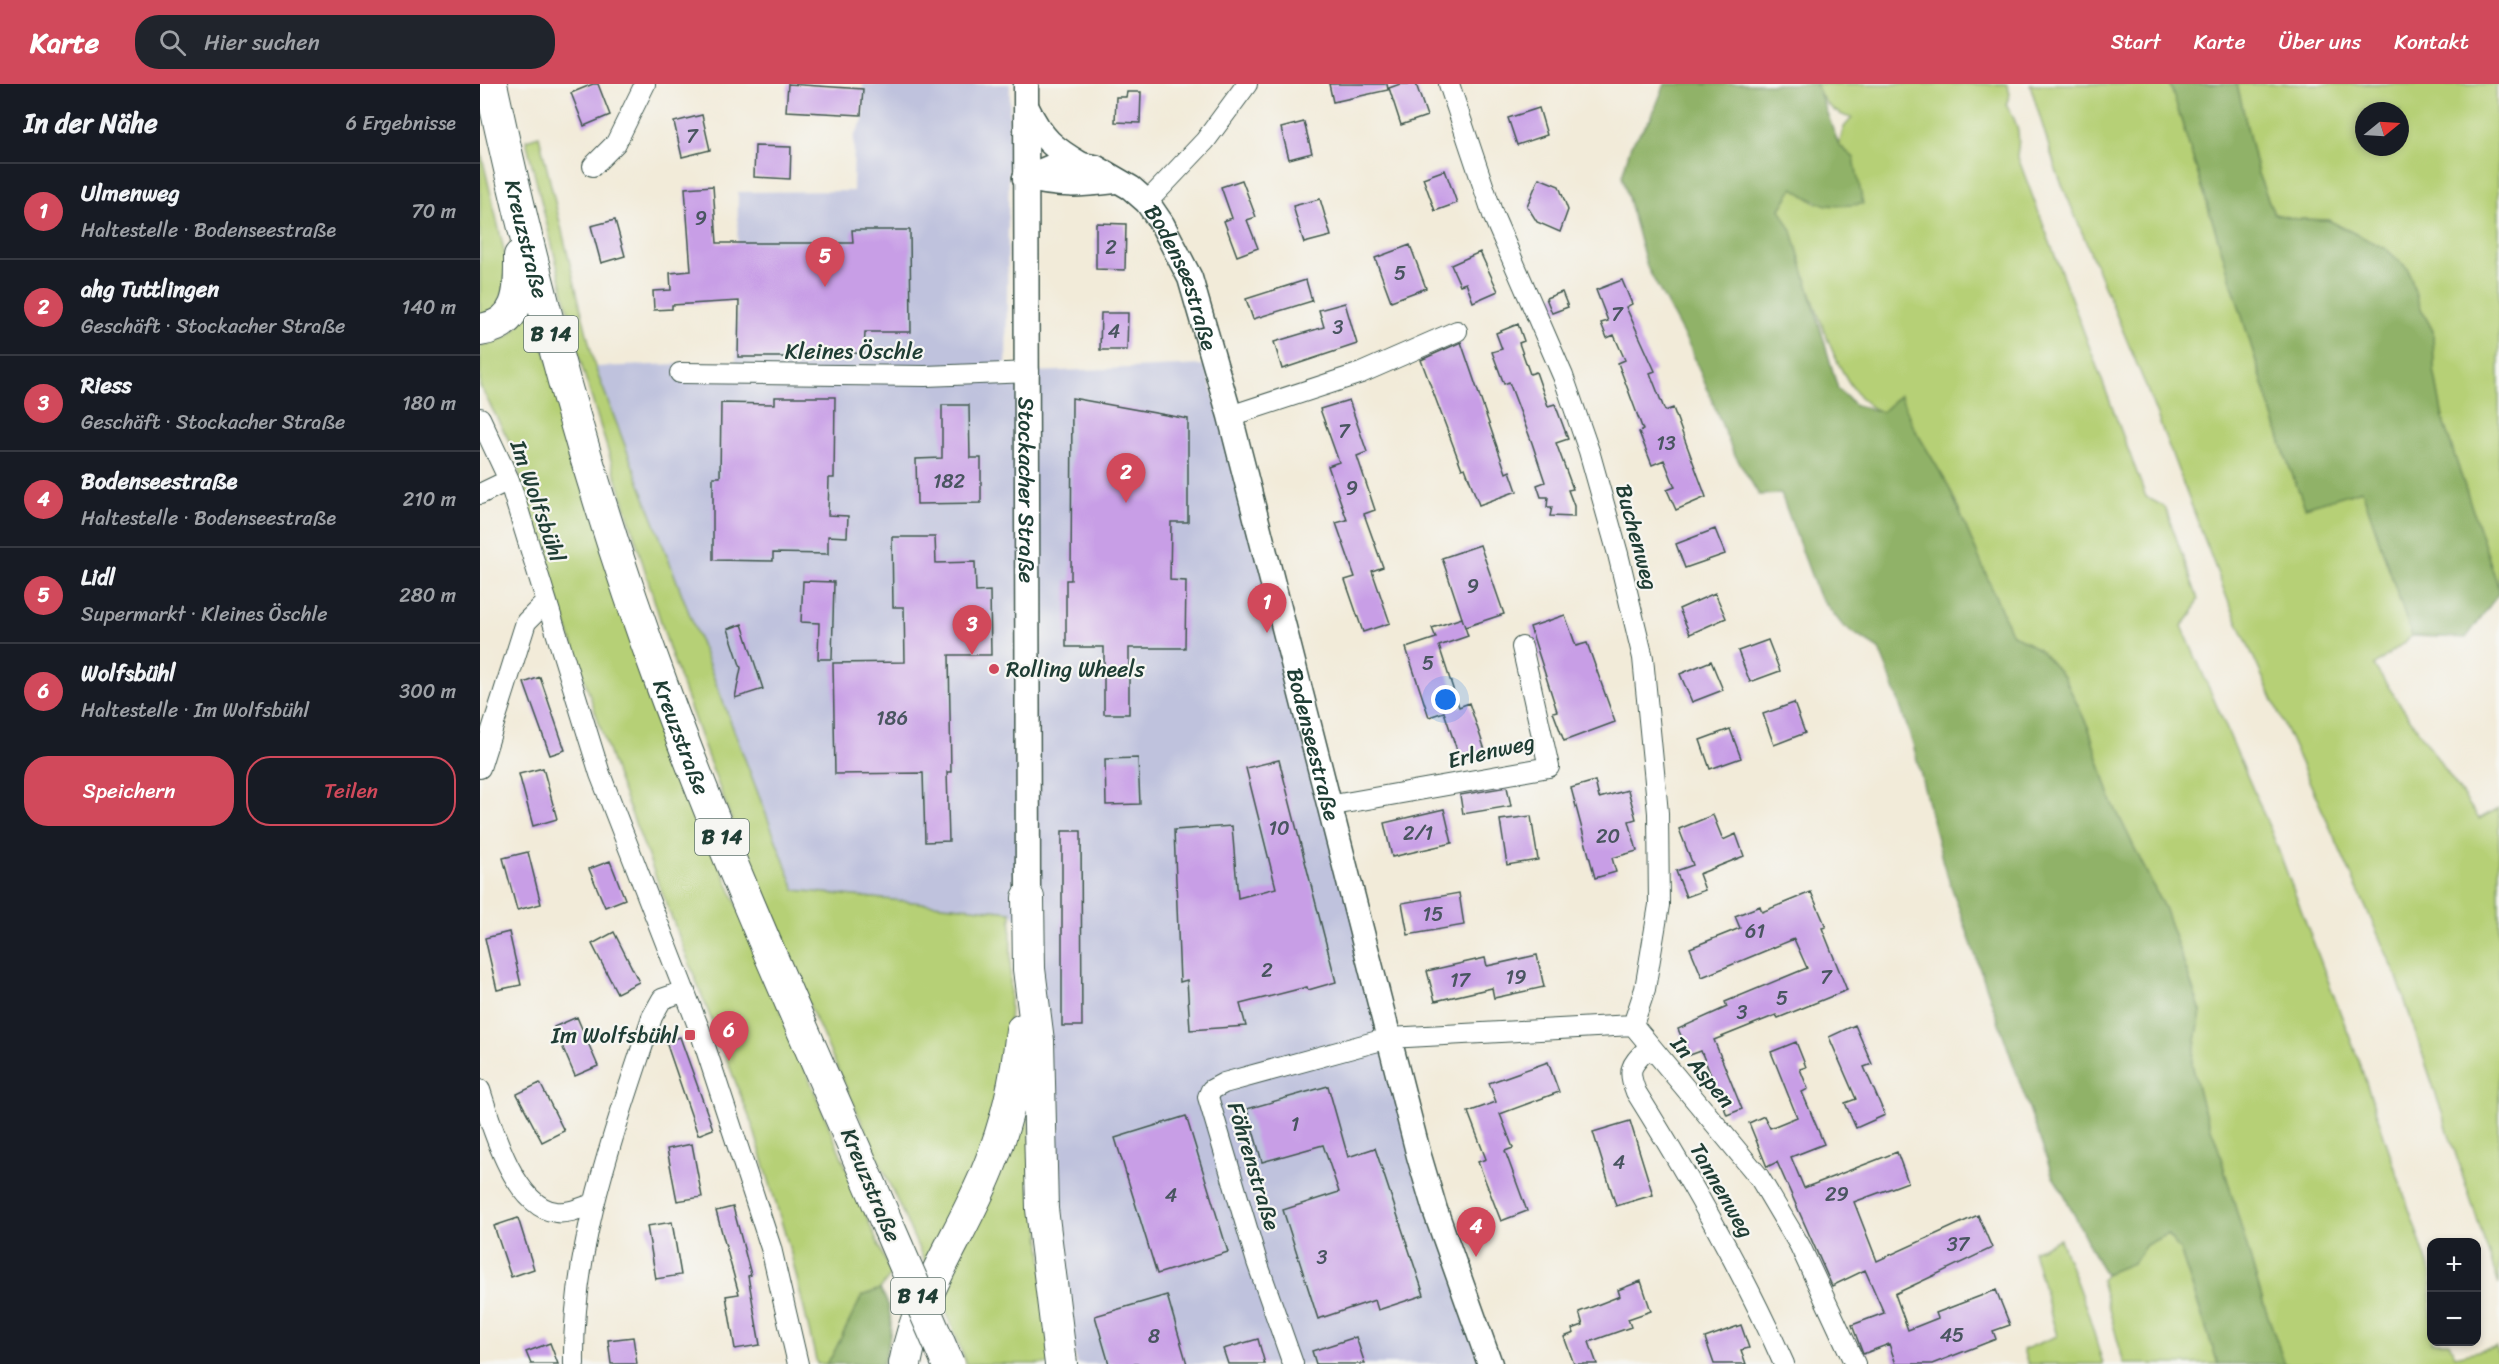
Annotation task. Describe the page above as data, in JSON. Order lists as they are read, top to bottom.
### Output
{
  "streets": {
    "main road": ["Kreuzstraße", "B 14"],
    "street": [
      "Bodenseestraße",
      "Kleines Öschle",
      "Stockacher Straße",
      "Im Wolfsbühl",
      "Buchenweg",
      "Erlenweg",
      "In Aspen",
      "Föhrenstraße",
      "Tannenweg"
    ]
  },
  "crossings": [
    ["Bodenseestraße", "Stockacher Straße"],
    ["Bodenseestraße", "Erlenweg"],
    ["Bodenseestraße", "Föhrenstraße"],
    ["Kleines Öschle", "Stockacher Straße"],
    ["Buchenweg", "In Aspen"],
    ["In Aspen", "Tannenweg"]
  ],
  "places": {
    "other": ["Rolling Wheels"],
    "transit": ["Im Wolfsbühl"]
  },
  "house_numbers": [
    "7",
    "9",
    "2",
    "5",
    "7",
    "3",
    "4",
    "7",
    "13",
    "182",
    "9",
    "9",
    "5",
    "186",
    "10",
    "2/1",
    "20",
    "15",
    "61",
    "2",
    "19",
    "7",
    "17",
    "5",
    "3",
    "1",
    "4",
    "29",
    "4",
    "37",
    "3",
    "45",
    "8"
  ],
  "north": "right",
  "page": {
    "header": "Karte",
    "search": "Hier suchen",
    "nav": [
      "Start",
      "Karte",
      "Über uns",
      "Kontakt"
    ],
    "heading": ["In der Nähe", "6 Ergebnisse"],
    "list": [
      {
        "mark": "1",
        "name": "Ulmenweg",
        "note": "Haltestelle · Bodenseestraße",
        "value": "70 m"
      },
      {
        "mark": "2",
        "name": "ahg Tuttlingen",
        "note": "Geschäft · Stockacher Straße",
        "value": "140 m"
      },
      {
        "mark": "3",
        "name": "Riess",
        "note": "Geschäft · Stockacher Straße",
        "value": "180 m"
      },
      {
        "mark": "4",
        "name": "Bodenseestraße",
        "note": "Haltestelle · Bodenseestraße",
        "value": "210 m"
      },
      {
        "mark": "5",
        "name": "Lidl",
        "note": "Supermarkt · Kleines Öschle",
        "value": "280 m"
      },
      {
        "mark": "6",
        "name": "Wolfsbühl",
        "note": "Haltestelle · Im Wolfsbühl",
        "value": "300 m"
      }
    ],
    "pins": [
      "5",
      "2",
      "1",
      "3",
      "6",
      "4"
    ],
    "buttons": ["Speichern", "Teilen"],
    "map_buttons": ["+", "−"]
  }
}
